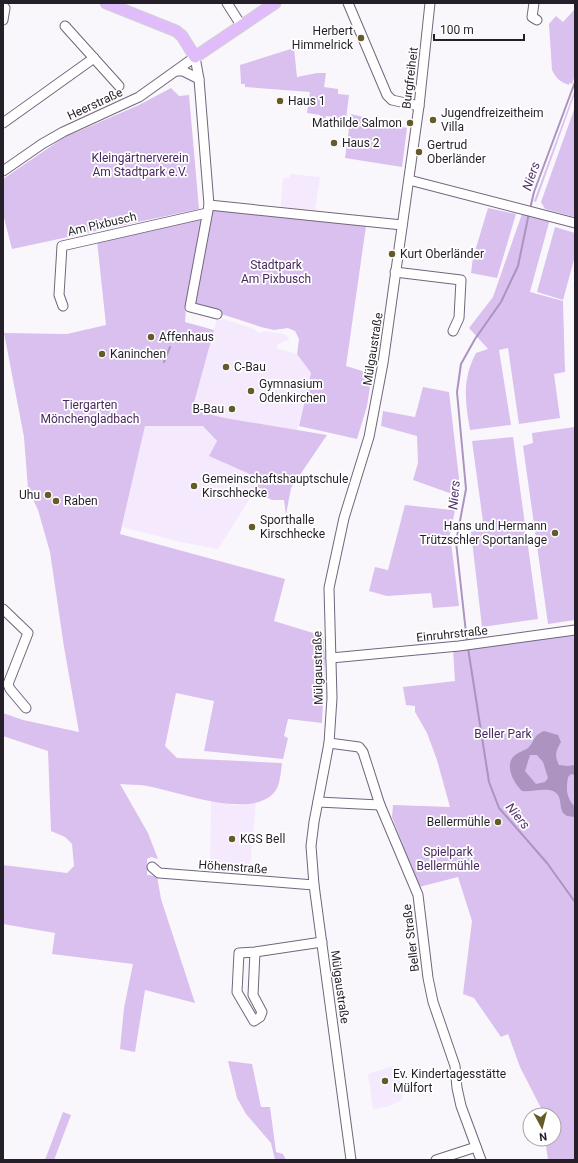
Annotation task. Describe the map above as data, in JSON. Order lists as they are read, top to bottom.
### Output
{
  "streets": {
    "street": [
      "Burgfreiheit",
      "Heerstraße",
      "Am Pixbusch",
      "Mülgaustraße",
      "Einruhrstraße",
      "Höhenstraße",
      "Beller Straße"
    ]
  },
  "crossings": [
    ["Burgfreiheit", "Mülgaustraße"],
    ["Am Pixbusch", "Mülgaustraße"],
    ["Mülgaustraße", "Einruhrstraße"],
    ["Mülgaustraße", "Höhenstraße"],
    ["Mülgaustraße", "Beller Straße"]
  ],
  "water": ["Niers"],
  "parks": [
    "Kleingärtnerverein Am Stadtpark e.V.",
    "Stadtpark Am Pixbusch",
    "Tiergarten Mönchengladbach",
    "Beller Park",
    "Spielpark Bellermühle"
  ],
  "places": [
    "Herbert Himmelrick",
    "Haus 1",
    "Jugendfreizeitheim Villa",
    "Mathilde Salmon",
    "Haus 2",
    "Gertrud Oberländer",
    "Kurt Oberländer",
    "Affenhaus",
    "Kaninchen",
    "C-Bau",
    "Gymnasium Odenkirchen",
    "B-Bau",
    "Gemeinschaftshauptschule Kirschhecke",
    "Uhu",
    "Raben",
    "Sporthalle Kirschhecke",
    "Hans und Hermann Trützschler Sportanlage",
    "Bellermühle",
    "KGS Bell",
    "Ev. Kindertagesstätte Mülfort"
  ],
  "scale_bar": "100 m",
  "north": "bottom"
}
